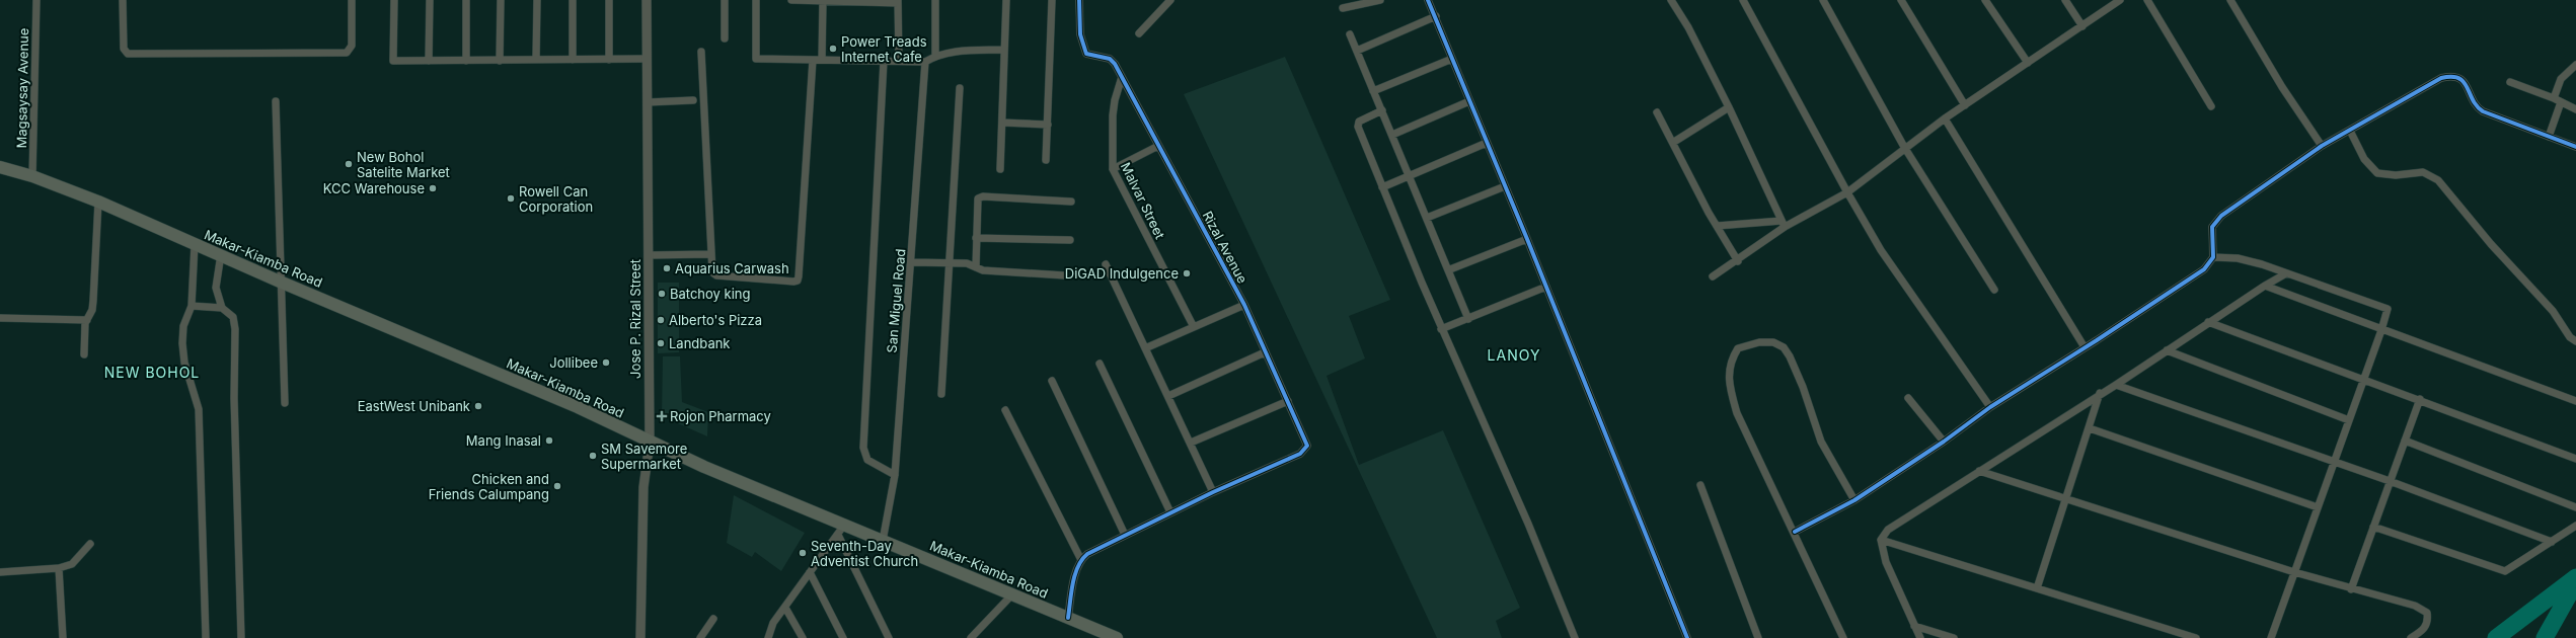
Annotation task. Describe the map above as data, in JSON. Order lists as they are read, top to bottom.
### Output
{
  "streets": {
    "main road": ["Makar-Kiamba Road"],
    "street": [
      "Magsaysay Avenue",
      "Malvar Street",
      "Rizal Avenue",
      "San Miguel Road",
      "Jose P. Rizal Street"
    ]
  },
  "crossings": [
    ["Magsaysay Avenue", "Makar-Kiamba Road"],
    ["Malvar Street", "Rizal Avenue"],
    ["Makar-Kiamba Road", "San Miguel Road"],
    ["Makar-Kiamba Road", "Jose P. Rizal Street"]
  ],
  "districts": ["LANOY", "NEW BOHOL"],
  "places": {
    "other": [
      "Power Treads Internet Cafe",
      "New Bohol Satelite Market",
      "KCC Warehouse",
      "Rowell Can Corporation",
      "Aquarius Carwash",
      "DiGAD Indulgence",
      "Batchoy king",
      "Alberto's Pizza",
      "Landbank",
      "Jollibee",
      "EastWest Unibank",
      "Mang Inasal",
      "SM Savemore Supermarket",
      "Chicken and Friends Calumpang",
      "Seventh-Day Adventist Church"
    ],
    "health": ["Rojon Pharmacy"]
  }
}
